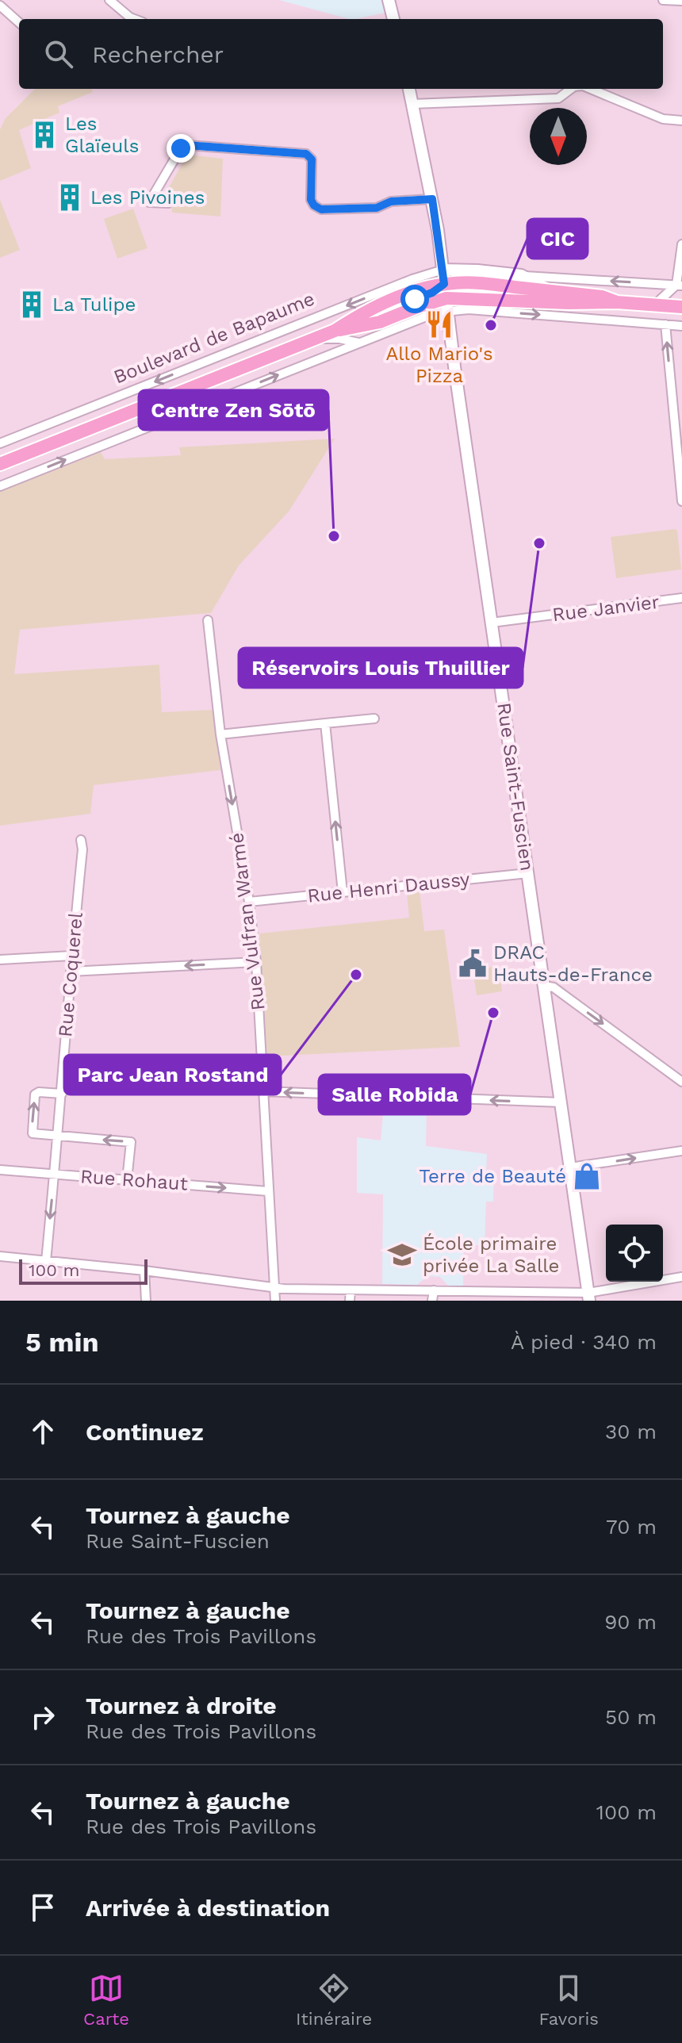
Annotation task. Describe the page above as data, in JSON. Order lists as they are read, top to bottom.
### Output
{
  "streets": {
    "main road": ["Boulevard de Bapaume", "Rue Saint-Fuscien"],
    "street": [
      "Rue Janvier",
      "Rue Henri Daussy",
      "Rue Vulfran Warmé",
      "Rue Coquerel",
      "Rue Rohaut"
    ]
  },
  "crossings": [
    ["Boulevard de Bapaume", "Rue Saint-Fuscien"],
    ["Rue Janvier", "Rue Saint-Fuscien"],
    ["Rue Saint-Fuscien", "Rue Henri Daussy"],
    ["Rue Henri Daussy", "Rue Vulfran Warmé"],
    ["Rue Vulfran Warmé", "Rue Rohaut"],
    ["Rue Coquerel", "Rue Rohaut"]
  ],
  "one_way": ["Rue Rohaut"],
  "places": {
    "building": ["Les Glaïeuls", "Les Pivoines", "La Tulipe"],
    "restaurant": ["Allo Mario's Pizza"],
    "other": [
      "CIC",
      "Centre Zen Sōtō",
      "Réservoirs Louis Thuillier",
      "Parc Jean Rostand",
      "Salle Robida"
    ],
    "public building": ["DRAC Hauts-de-France"],
    "shop": ["Terre de Beauté"],
    "school or university": ["École primaire privée La Salle"]
  },
  "scale_bar": "100 m",
  "north": "bottom",
  "page": {
    "search": "Rechercher",
    "scale": "100 m",
    "heading": ["5 min", "À pied · 340 m"],
    "list": [
      ["Continuez", "30 m"],
      ["Tournez à gauche", "Rue Saint-Fuscien", "70 m"],
      ["Tournez à gauche", "Rue des Trois Pavillons", "90 m"],
      ["Tournez à droite", "Rue des Trois Pavillons", "50 m"],
      ["Tournez à gauche", "Rue des Trois Pavillons", "100 m"],
      "Arrivée à destination"
    ],
    "nav": ["Carte", "Itinéraire", "Favoris"]
  }
}
